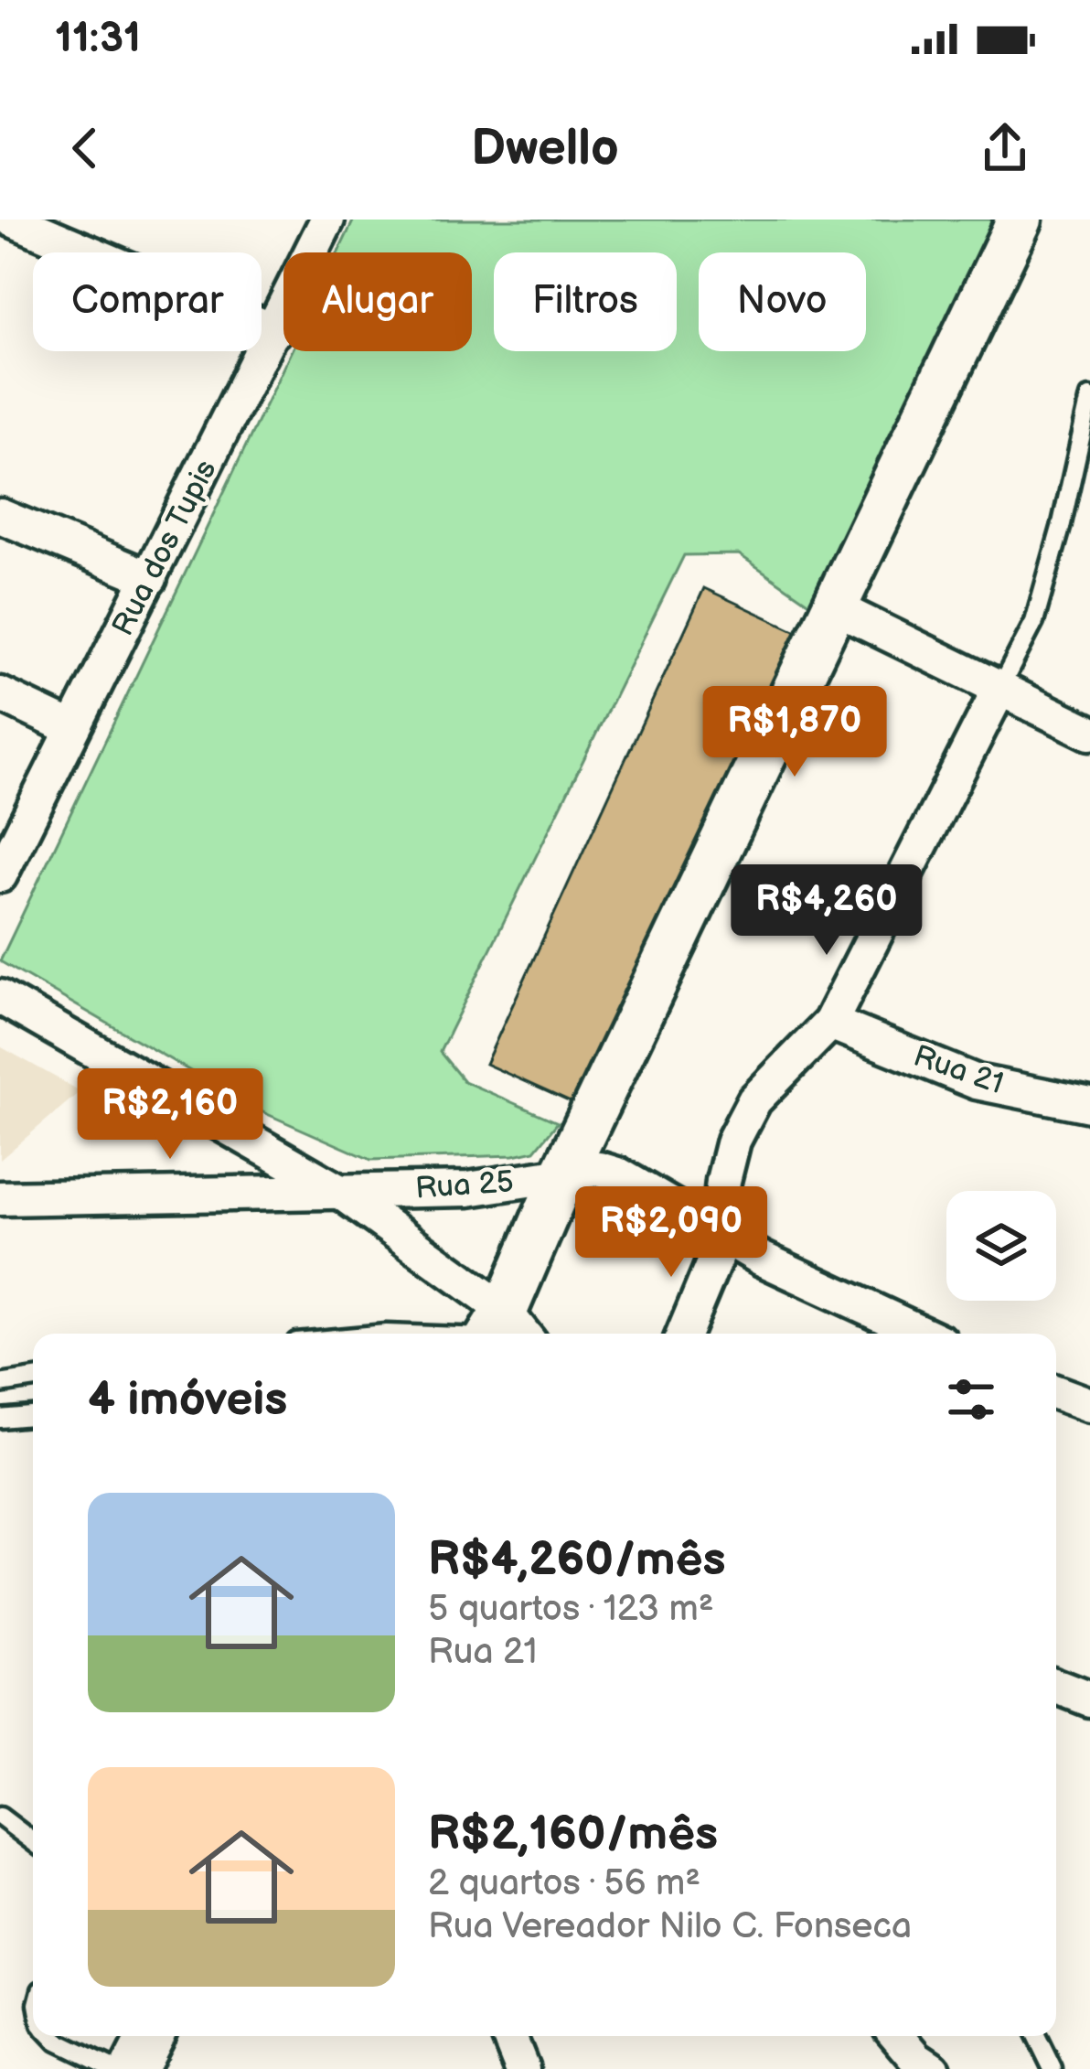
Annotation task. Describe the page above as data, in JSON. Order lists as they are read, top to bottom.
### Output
{
  "streets": {
    "street": ["Rua dos Tupis", "Rua 21", "Rua 25"]
  },
  "page": {
    "status": "11:31",
    "header": "Dwello",
    "chip": [
      "Comprar",
      "Alugar",
      "Filtros",
      "Novo"
    ],
    "price": [
      "R$1,870",
      "R$4,260",
      "R$2,160",
      "R$2,090"
    ],
    "heading": "4 imóveis",
    "list": [
      {
        "name": "R$4,260/mês",
        "note": "5 quartos · 123 m² · Rua 21"
      },
      {
        "name": "R$2,160/mês",
        "note": "2 quartos · 56 m² · Rua Vereador Nilo C. Fonseca"
      }
    ]
  }
}
